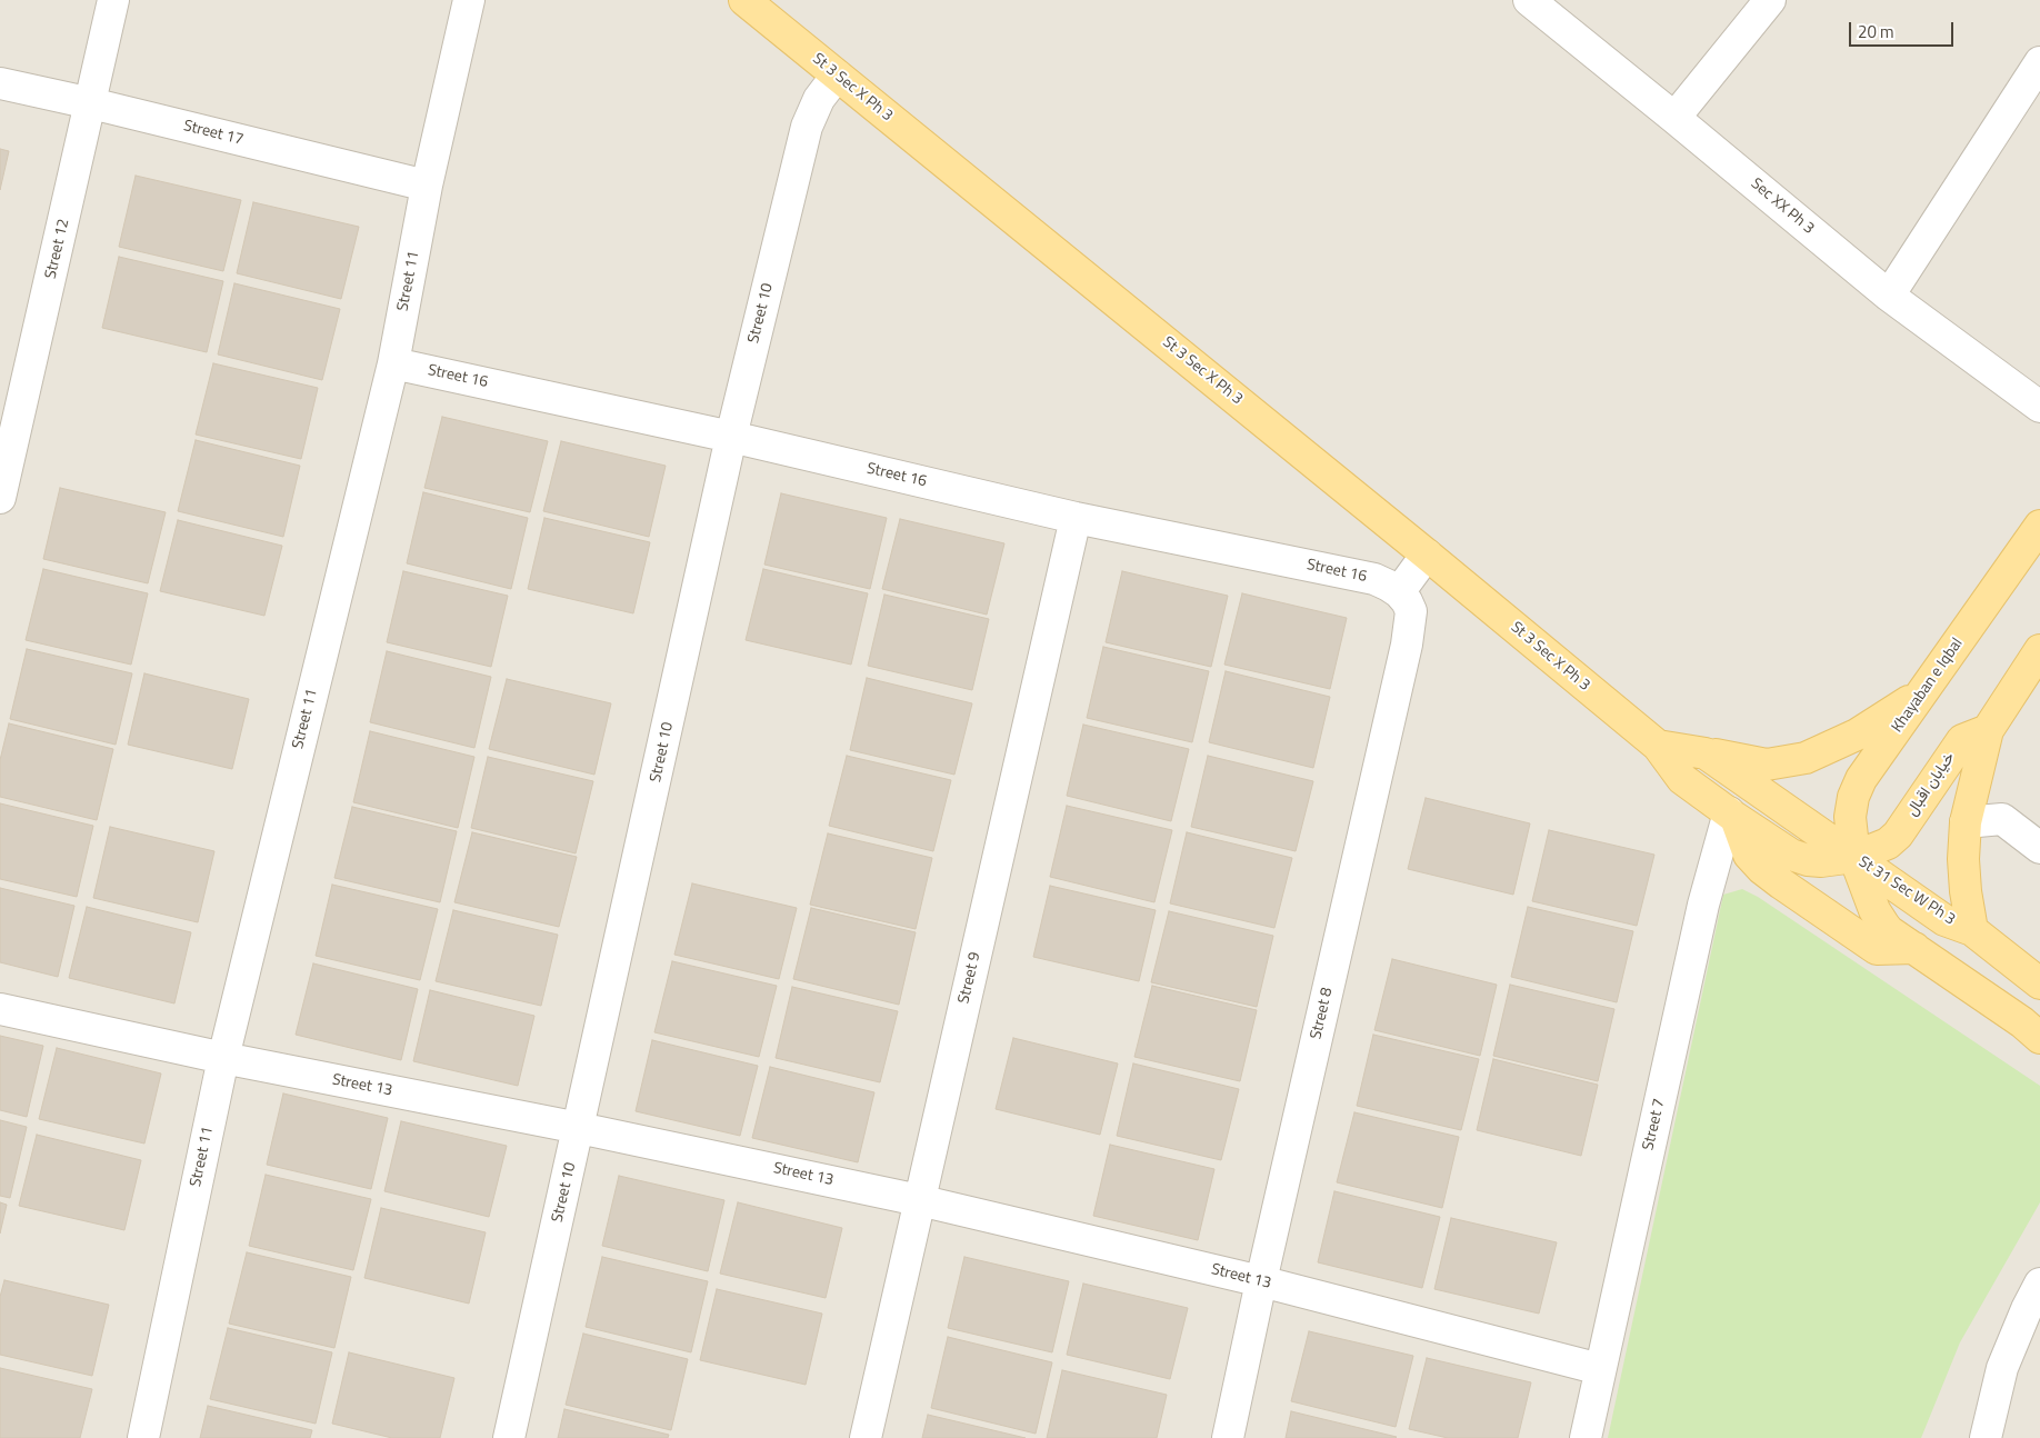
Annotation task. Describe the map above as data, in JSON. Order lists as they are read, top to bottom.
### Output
{
  "streets": {
    "main road": [
      "St 3 Sec X Ph 3",
      "Khayaban e Iqbal",
      "خیابان اقبال",
      "St 31 Sec W Ph 3"
    ],
    "street": [
      "Street 17",
      "Sec XX Ph 3",
      "Street 12",
      "Street 11",
      "Street 10",
      "Street 16",
      "Street 9",
      "Street 8",
      "Street 13",
      "Street 7"
    ]
  },
  "crossings": [
    ["St 3 Sec X Ph 3", "Street 10"],
    ["St 3 Sec X Ph 3", "Khayaban e Iqbal"],
    ["St 3 Sec X Ph 3", "خیابان اقبال"],
    ["St 3 Sec X Ph 3", "St 31 Sec W Ph 3"],
    ["St 3 Sec X Ph 3", "Street 7"],
    ["Street 17", "Street 12"],
    ["Street 17", "Street 11"],
    ["Street 11", "Street 16"],
    ["Street 11", "Street 13"],
    ["Street 10", "Street 16"],
    ["Street 10", "Street 13"],
    ["Street 16", "Street 9"],
    ["Street 16", "Street 8"],
    ["Khayaban e Iqbal", "خیابان اقبال"],
    ["Khayaban e Iqbal", "St 31 Sec W Ph 3"],
    ["خیابان اقبال", "St 31 Sec W Ph 3"],
    ["Street 9", "Street 13"],
    ["Street 8", "Street 13"],
    ["Street 13", "Street 7"]
  ],
  "scale_bar": "20 m"
}
